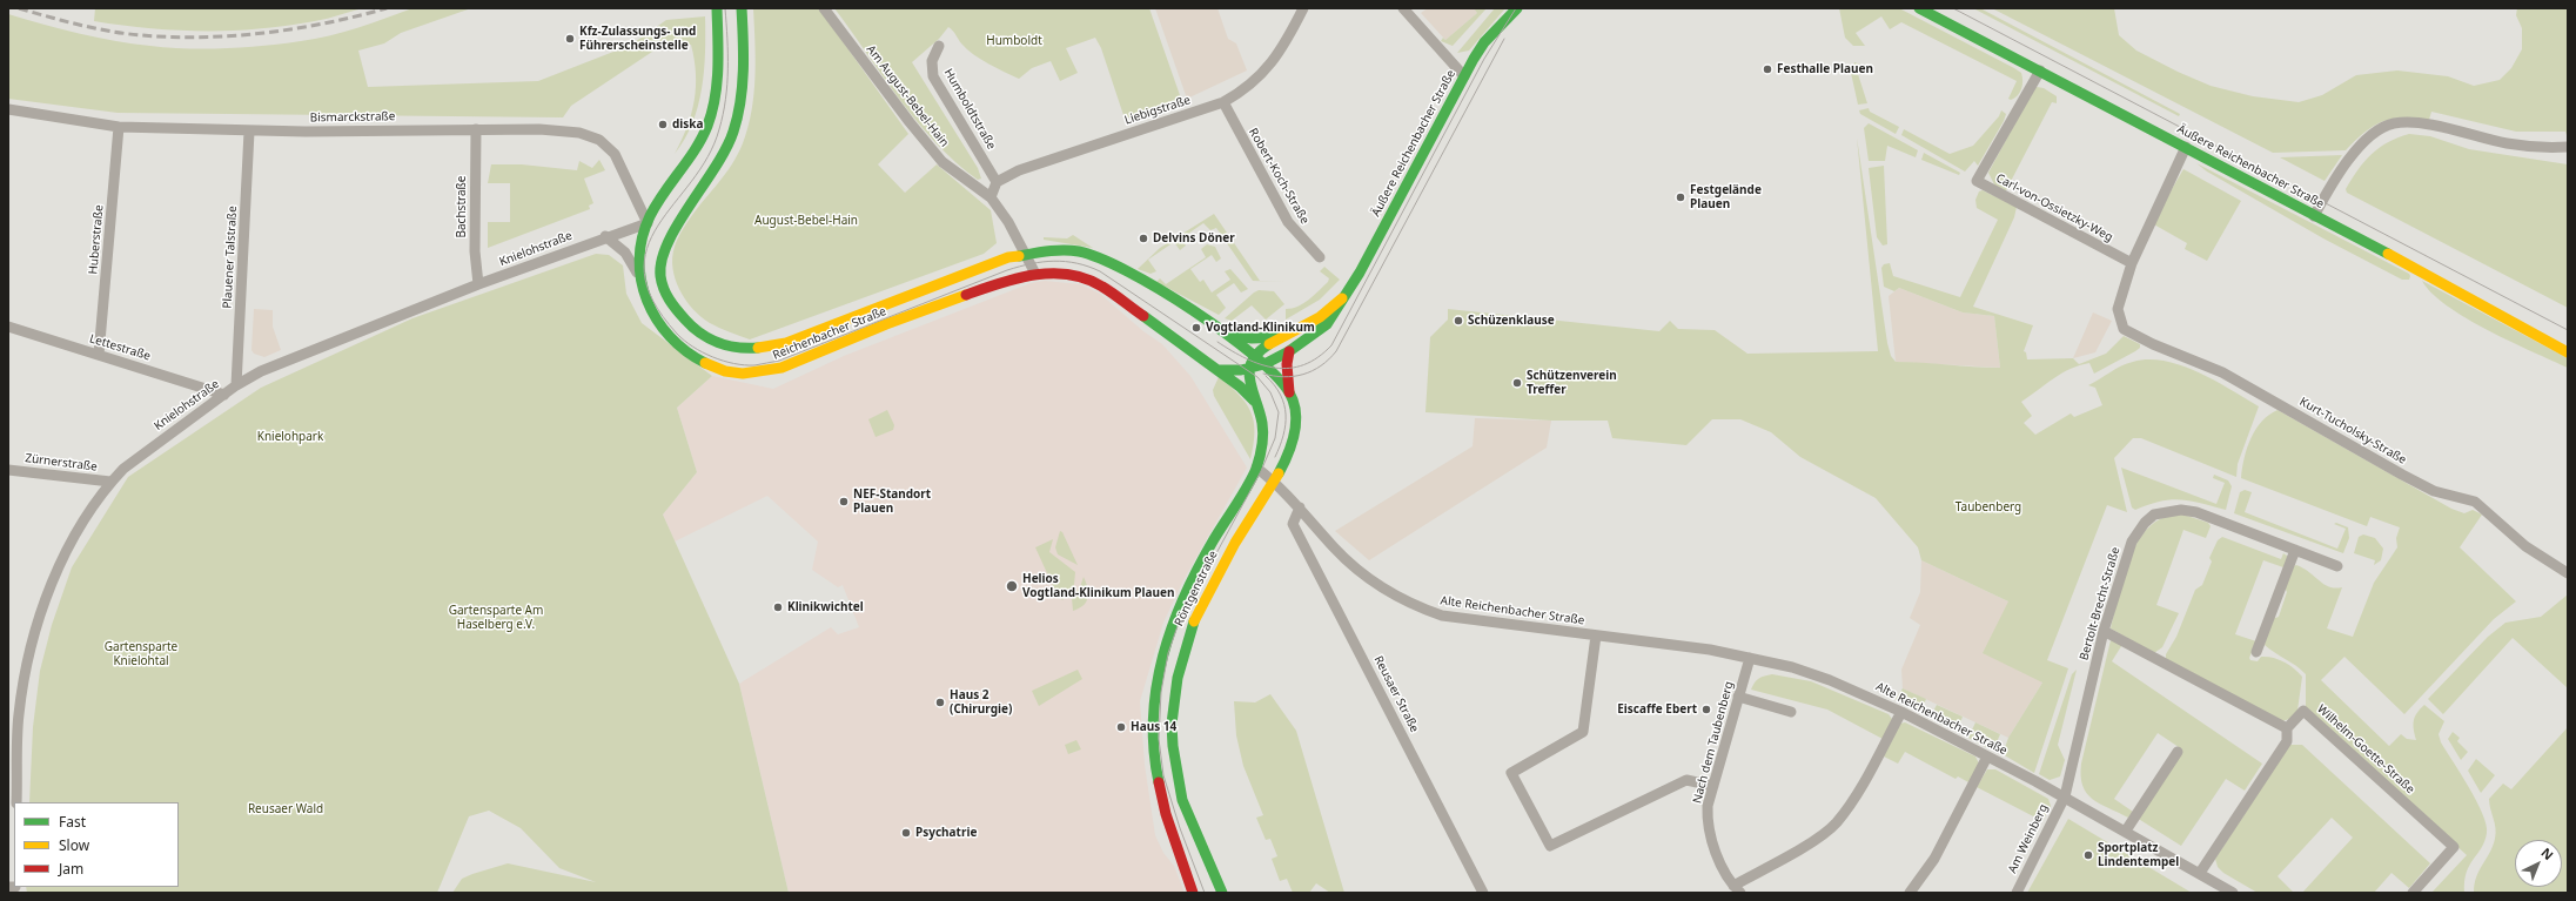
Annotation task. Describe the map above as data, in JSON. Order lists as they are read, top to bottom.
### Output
{
  "streets": {
    "street": [
      "Am August-Bebel-Hain",
      "Humboldtstraße",
      "Liebigstraße",
      "Bismarckstraße",
      "Äußere Reichenbacher Straße",
      "Robert-Koch-Straße",
      "Bachstraße",
      "Carl-von-Ossietzky-Weg",
      "Huberstraße",
      "Knielohstraße",
      "Plauener Talstraße",
      "Reichenbacher Straße",
      "Lettestraße",
      "Kurt-Tucholsky-Straße",
      "Zürnerstraße",
      "Röntgenstraße",
      "Bertolt-Brecht-Straße",
      "Alte Reichenbacher Straße",
      "Reusaer Straße",
      "Nach dem Taubenberg",
      "Wilhelm-Goette-Straße",
      "Am Weinberg"
    ]
  },
  "crossings": [
    ["Humboldtstraße", "Liebigstraße"],
    ["Liebigstraße", "Robert-Koch-Straße"],
    ["Bismarckstraße", "Bachstraße"],
    ["Bismarckstraße", "Huberstraße"],
    ["Bismarckstraße", "Knielohstraße"],
    ["Bismarckstraße", "Plauener Talstraße"],
    ["Bismarckstraße", "Reichenbacher Straße"],
    ["Äußere Reichenbacher Straße", "Carl-von-Ossietzky-Weg"],
    ["Äußere Reichenbacher Straße", "Reichenbacher Straße"],
    ["Äußere Reichenbacher Straße", "Röntgenstraße"],
    ["Bachstraße", "Knielohstraße"],
    ["Carl-von-Ossietzky-Weg", "Kurt-Tucholsky-Straße"],
    ["Huberstraße", "Lettestraße"],
    ["Knielohstraße", "Plauener Talstraße"],
    ["Knielohstraße", "Reichenbacher Straße"],
    ["Knielohstraße", "Lettestraße"],
    ["Knielohstraße", "Zürnerstraße"],
    ["Reichenbacher Straße", "Röntgenstraße"],
    ["Röntgenstraße", "Alte Reichenbacher Straße"],
    ["Bertolt-Brecht-Straße", "Alte Reichenbacher Straße"],
    ["Bertolt-Brecht-Straße", "Am Weinberg"],
    ["Alte Reichenbacher Straße", "Reusaer Straße"],
    ["Alte Reichenbacher Straße", "Nach dem Taubenberg"],
    ["Alte Reichenbacher Straße", "Am Weinberg"]
  ],
  "parks": [
    "Humboldt",
    "August-Bebel-Hain",
    "Knielohpark",
    "Taubenberg",
    "Gartensparte Am Haselberg e.V.",
    "Gartensparte Knielohtal",
    "Reusaer Wald"
  ],
  "places": [
    "Kfz-Zulassungs- und Führerscheinstelle",
    "Festhalle Plauen",
    "diska",
    "Festgelände Plauen",
    "Delvins Döner",
    "Schüzenklause",
    "Vogtland-Klinikum",
    "Schützenverein Treffer",
    "NEF-Standort Plauen",
    "Helios Vogtland-Klinikum Plauen",
    "Klinikwichtel",
    "Haus 2 (Chirurgie)",
    "Eiscaffe Ebert",
    "Haus 14",
    "Psychatrie",
    "Sportplatz Lindentempel"
  ],
  "legend": ["Fast", "Slow", "Jam"],
  "north": "top right"
}
